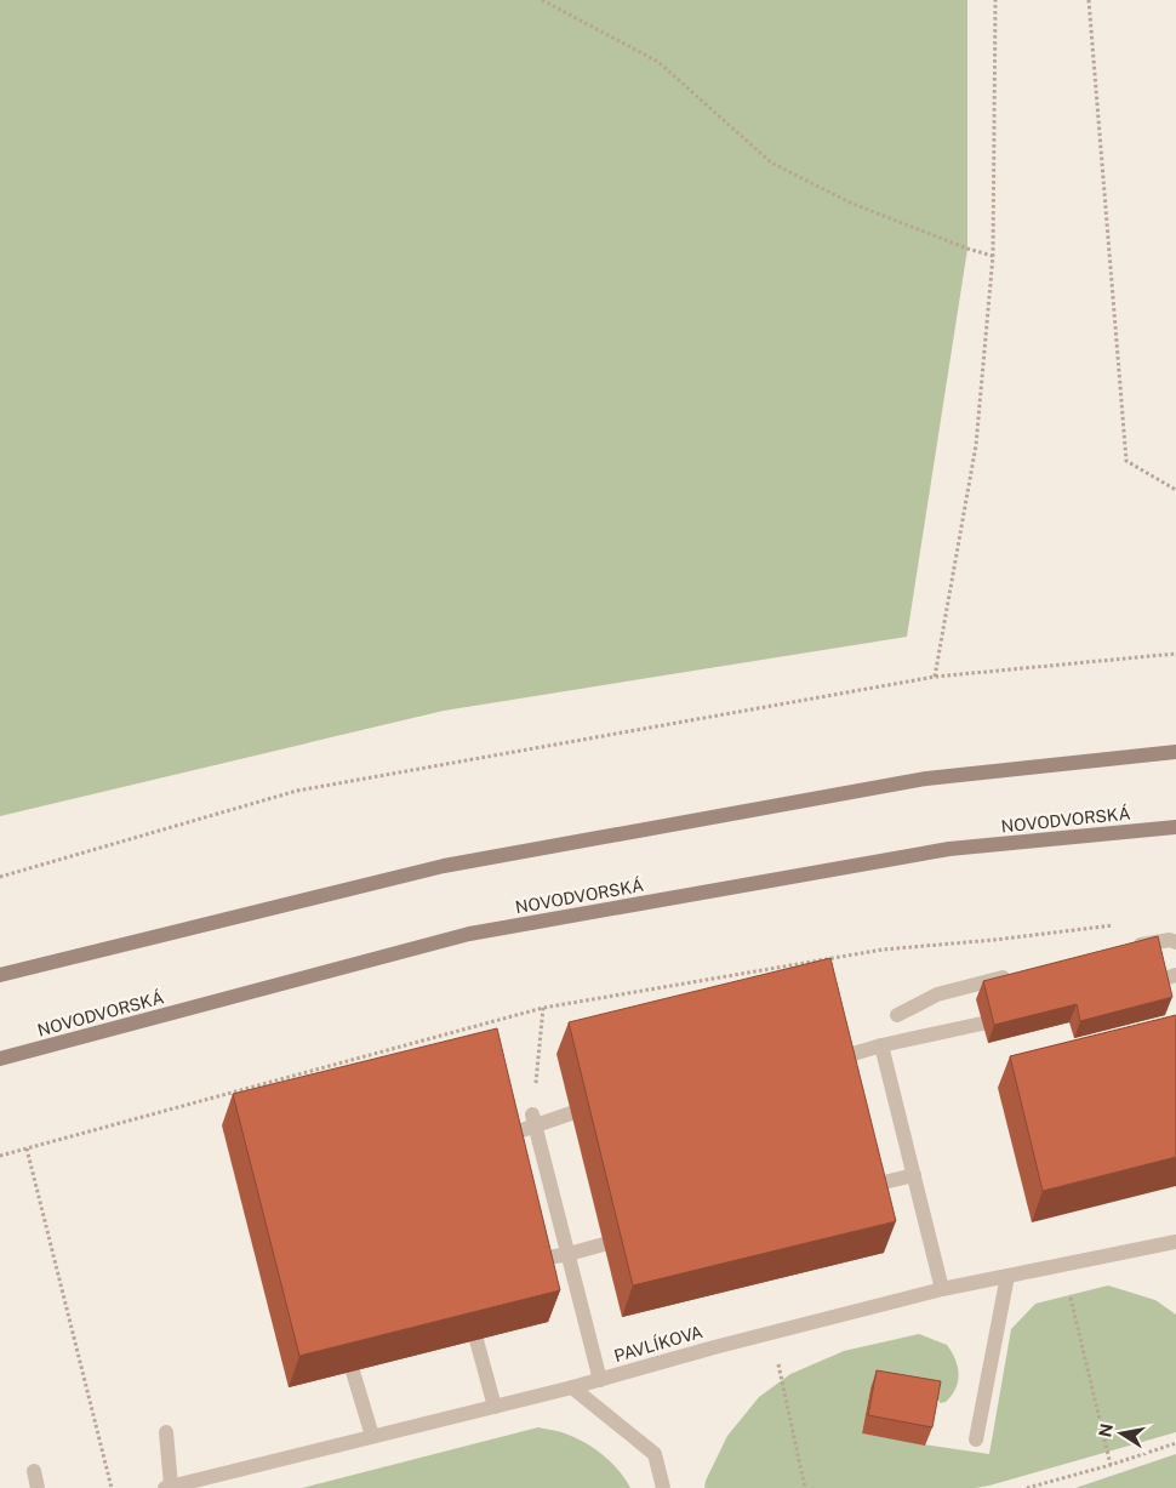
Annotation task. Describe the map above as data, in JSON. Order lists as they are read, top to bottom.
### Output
{
  "streets": {
    "main road": ["NOVODVORSKÁ"],
    "street": ["PAVLÍKOVA"]
  },
  "north": "left"
}
